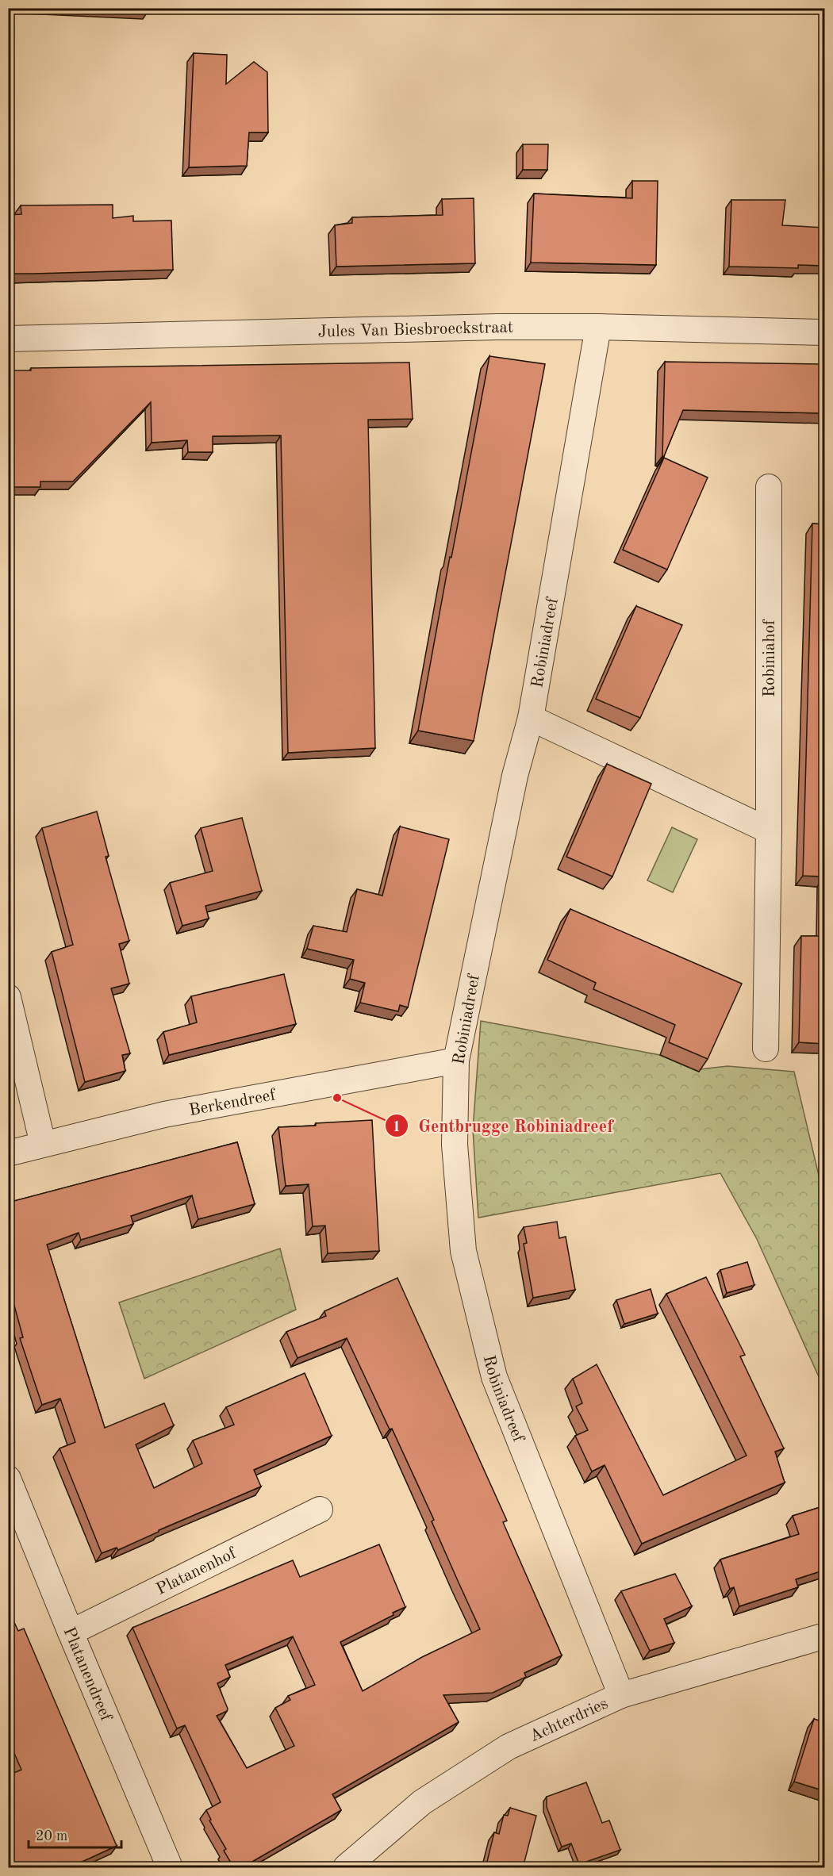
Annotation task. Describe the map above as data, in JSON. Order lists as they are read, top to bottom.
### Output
{
  "streets": {
    "street": [
      "Jules Van Biesbroeckstraat",
      "Robiniadreef",
      "Robiniahof",
      "Berkendreef",
      "Platanenhof",
      "Platanendreef",
      "Achterdries"
    ]
  },
  "crossings": [
    ["Jules Van Biesbroeckstraat", "Robiniadreef"],
    ["Robiniadreef", "Berkendreef"],
    ["Robiniadreef", "Achterdries"],
    ["Platanenhof", "Platanendreef"]
  ],
  "places": ["Gentbrugge Robiniadreef"],
  "scale_bar": "20 m"
}
